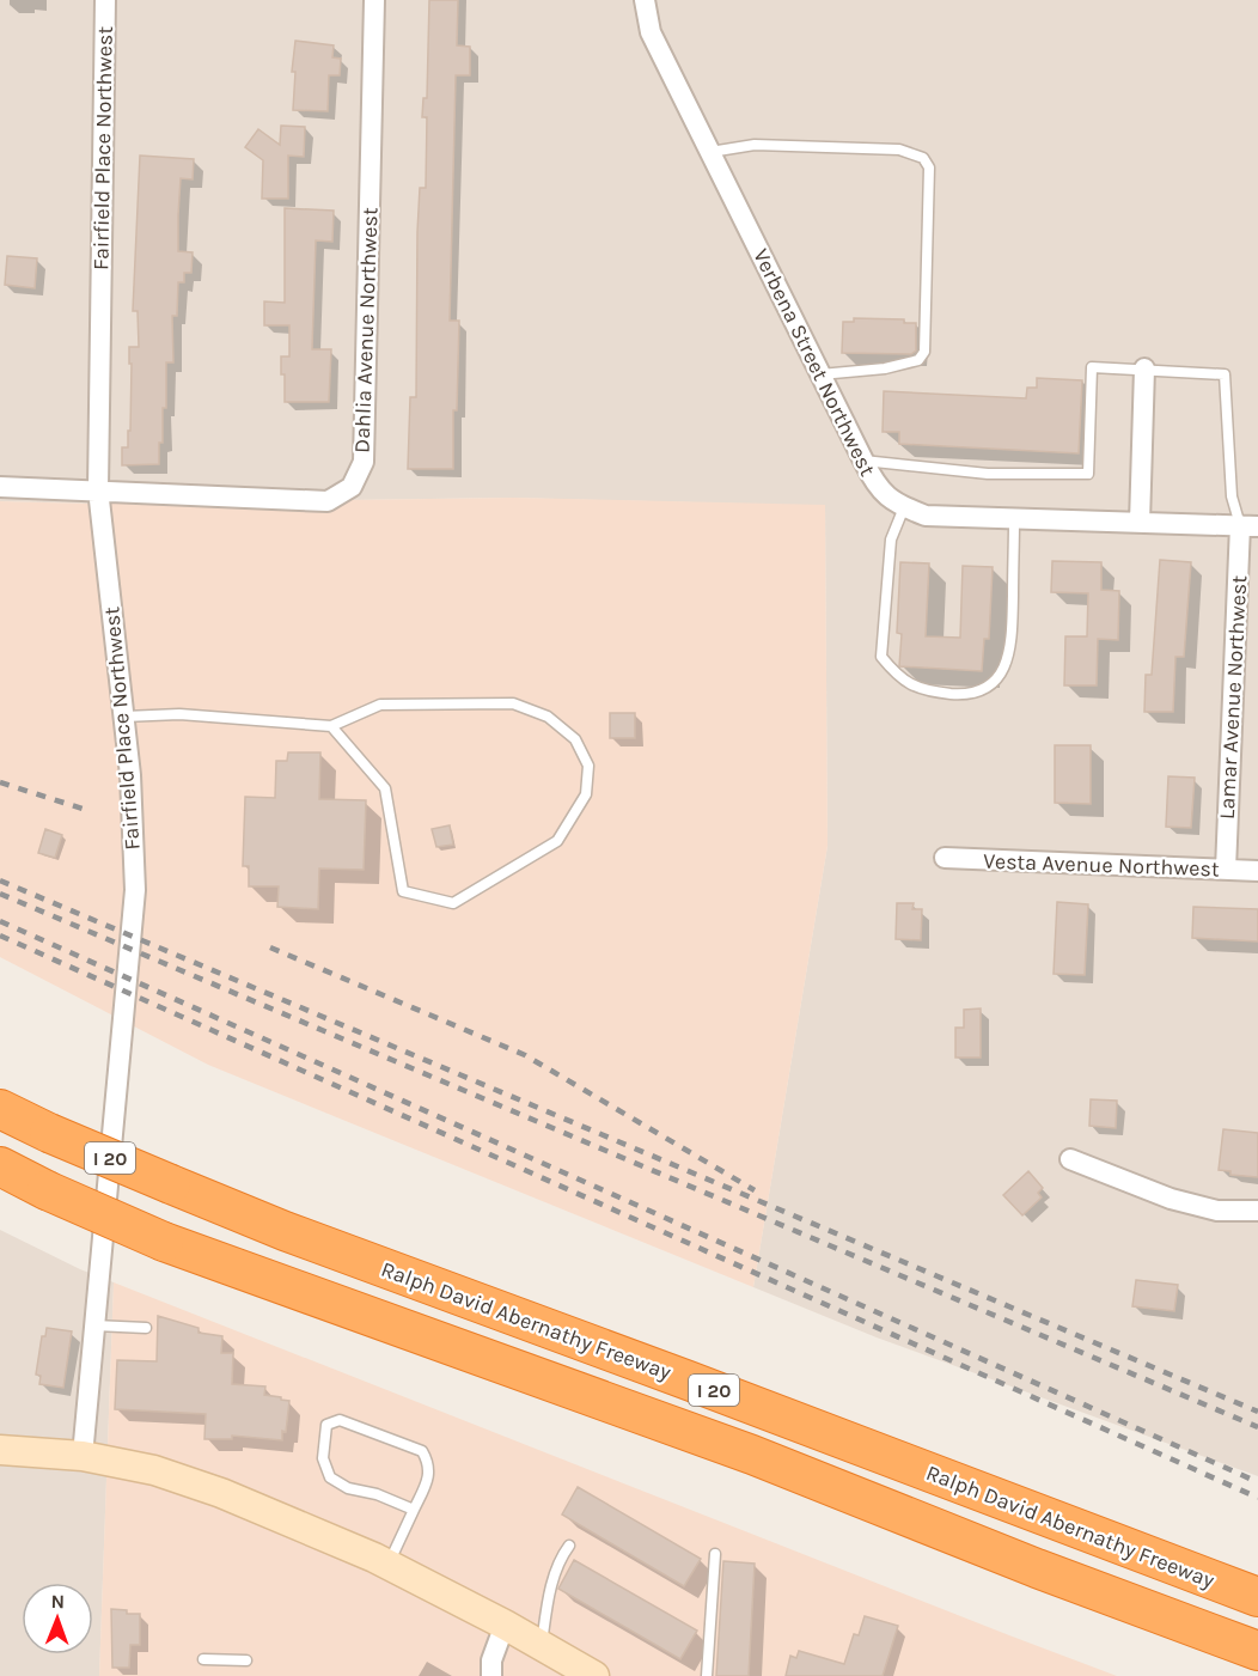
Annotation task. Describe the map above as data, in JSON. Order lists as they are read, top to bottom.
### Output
{
  "streets": {
    "highway": ["I 20", "Ralph David Abernathy Freeway"],
    "street": [
      "Fairfield Place Northwest",
      "Dahlia Avenue Northwest",
      "Verbena Street Northwest",
      "Lamar Avenue Northwest",
      "Vesta Avenue Northwest"
    ]
  },
  "crossings": [
    ["Fairfield Place Northwest", "Dahlia Avenue Northwest"],
    ["Verbena Street Northwest", "Lamar Avenue Northwest"],
    ["Lamar Avenue Northwest", "Vesta Avenue Northwest"]
  ],
  "north": "top"
}
